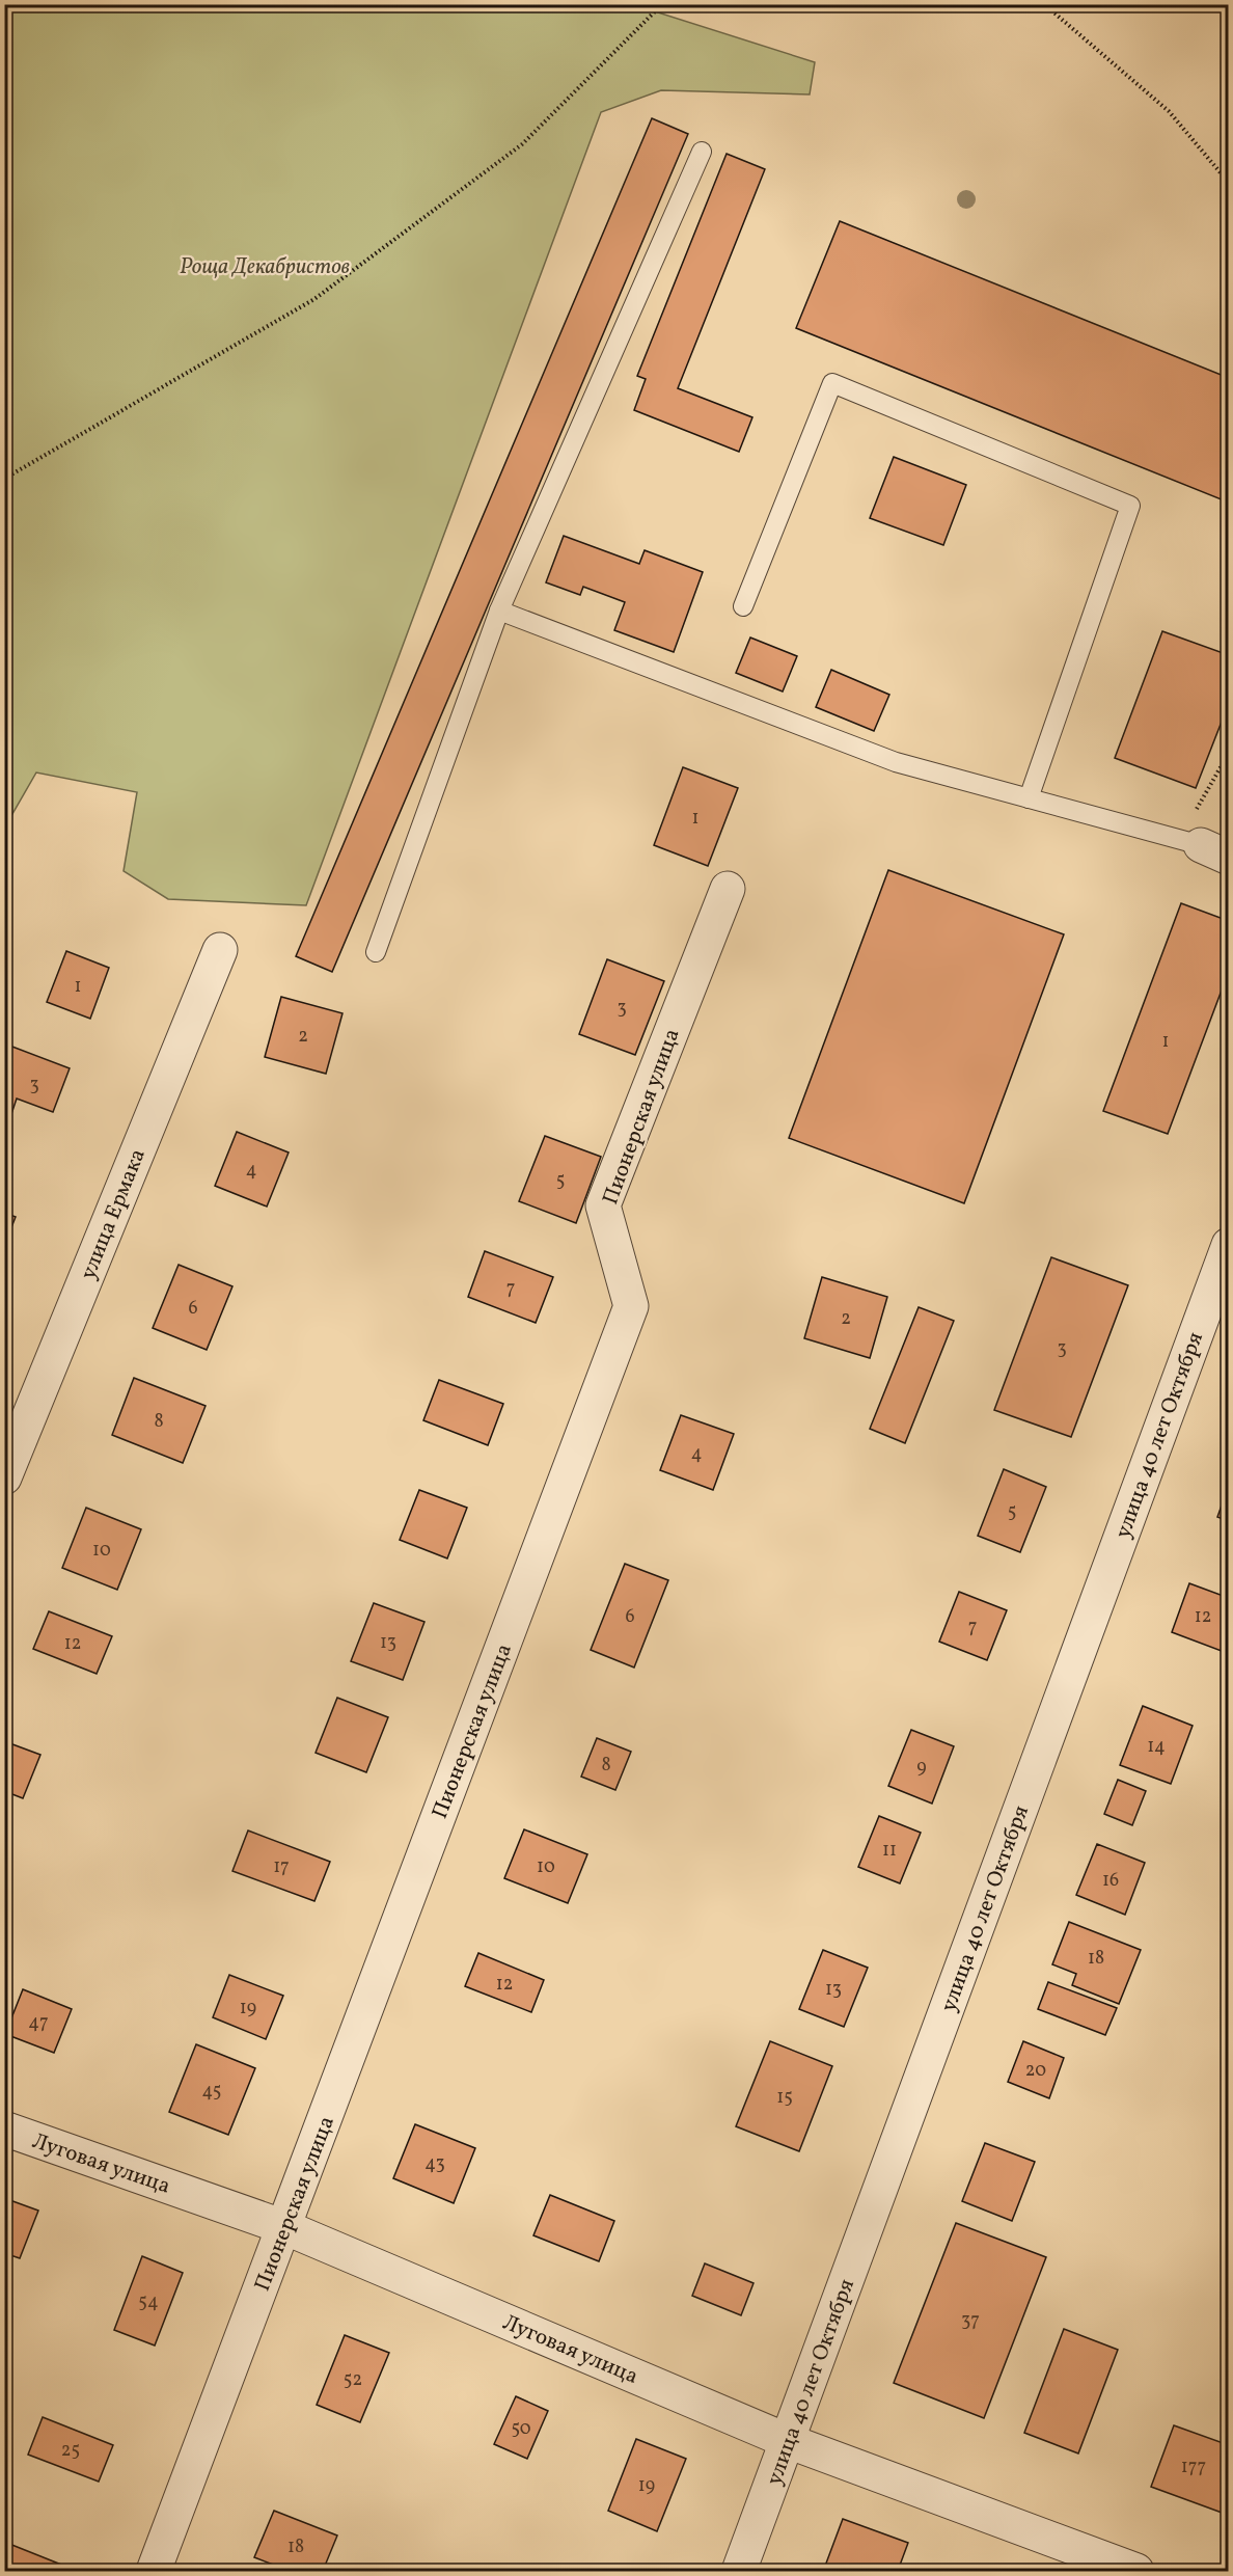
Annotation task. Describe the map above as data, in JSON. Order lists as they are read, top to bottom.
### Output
{
  "streets": {
    "street": [
      "Пионерская улица",
      "улица Ермака",
      "улица 40 лет Октября",
      "Луговая улица"
    ]
  },
  "crossings": [
    ["Пионерская улица", "Луговая улица"],
    ["улица 40 лет Октября", "Луговая улица"]
  ],
  "parks": ["Роща Декабристов"],
  "house_numbers": [
    "1",
    "1",
    "3",
    "2",
    "1",
    "3",
    "4",
    "5",
    "7",
    "6",
    "2",
    "3",
    "8",
    "4",
    "5",
    "10",
    "6",
    "12",
    "7",
    "13",
    "12",
    "14",
    "8",
    "9",
    "11",
    "17",
    "10",
    "16",
    "18",
    "12",
    "13",
    "19",
    "47",
    "20",
    "45",
    "15",
    "43",
    "54",
    "37",
    "52",
    "50",
    "25",
    "177",
    "19",
    "18"
  ]
}
